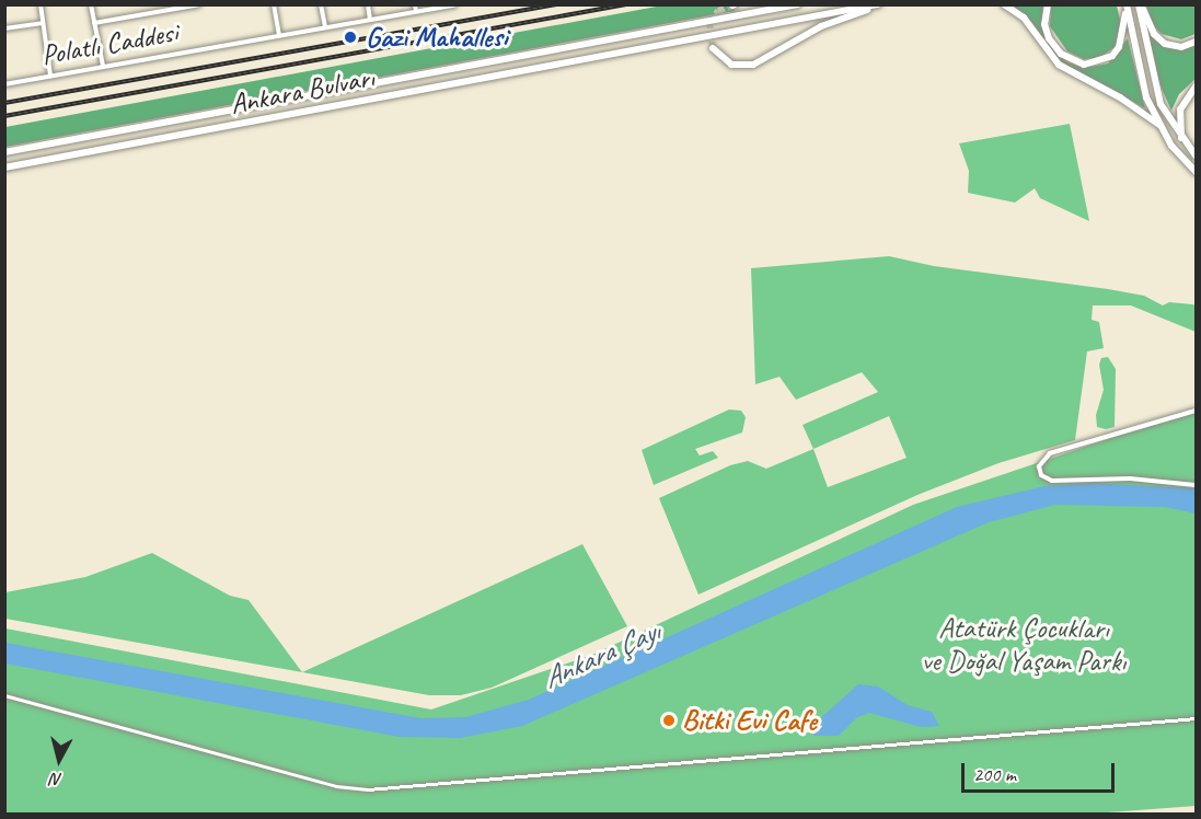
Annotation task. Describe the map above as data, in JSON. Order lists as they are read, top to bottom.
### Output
{
  "streets": {
    "main road": ["Ankara Bulvarı"],
    "street": ["Polatlı Caddesi"]
  },
  "water": ["Ankara Çayı"],
  "parks": ["Atatürk Çocukları ve Doğal Yaşam Parkı"],
  "places": ["Gazi Mahallesi", "Bitki Evi Cafe"],
  "scale_bar": "200 m",
  "north": "bottom"
}
